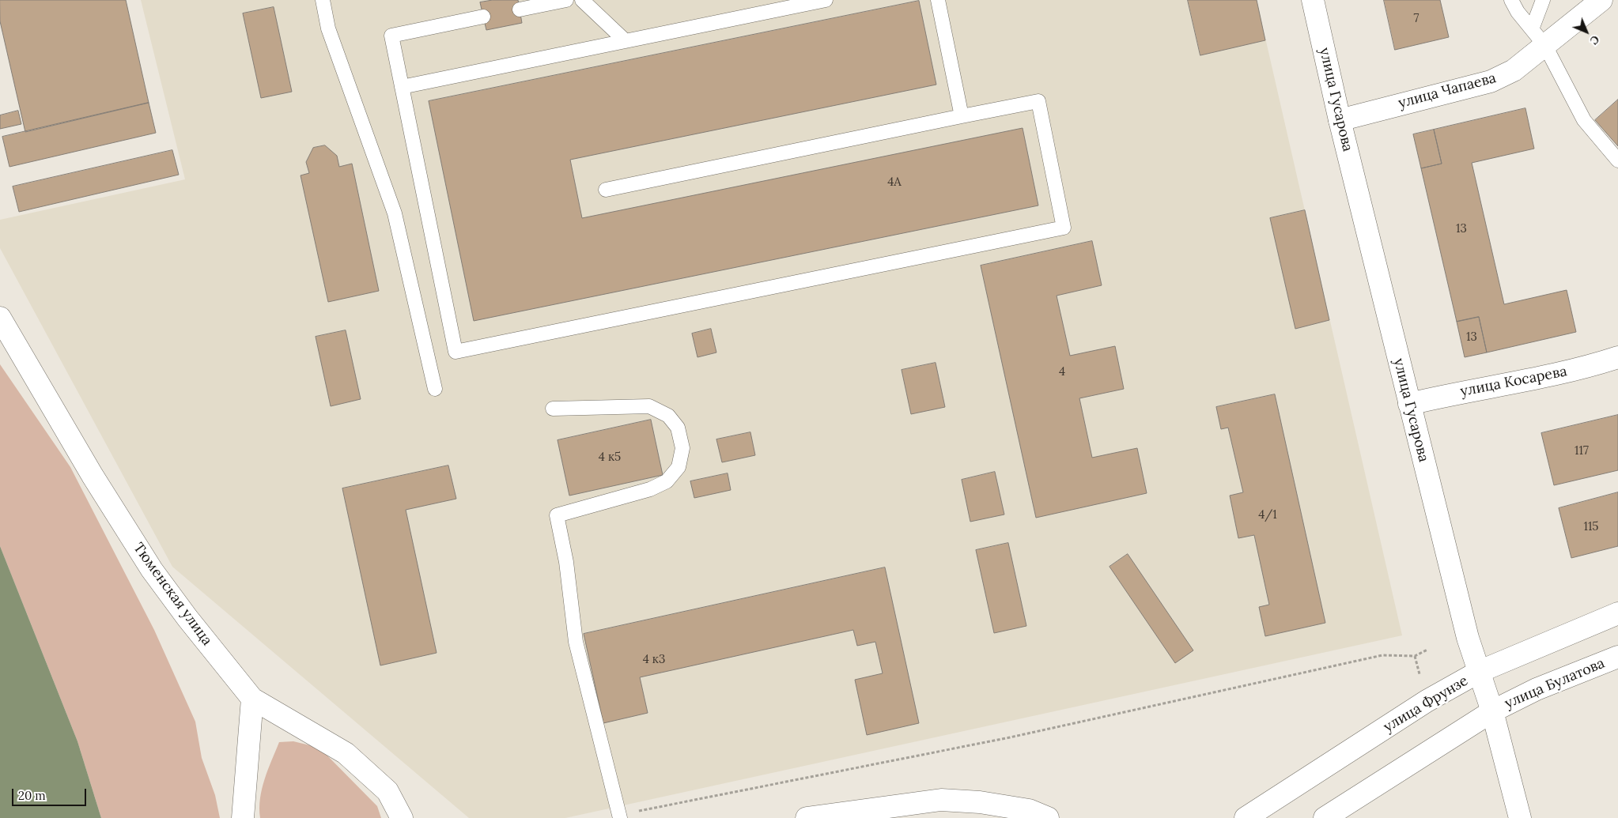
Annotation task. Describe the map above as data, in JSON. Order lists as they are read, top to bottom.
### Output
{
  "streets": {
    "main road": [
      "улица Чапаева",
      "улица Гусарова",
      "улица Косарева",
      "Тюменская улица",
      "улица Булатова",
      "улица Фрунзе"
    ]
  },
  "crossings": [
    ["улица Чапаева", "улица Гусарова"],
    ["улица Гусарова", "улица Косарева"],
    ["улица Гусарова", "улица Булатова"],
    ["улица Гусарова", "улица Фрунзе"]
  ],
  "house_numbers": [
    "7",
    "4А",
    "13",
    "13",
    "4",
    "117",
    "4 к5",
    "4/1",
    "115",
    "4 к3"
  ],
  "scale_bar": "20 m",
  "north": "bottom right"
}
